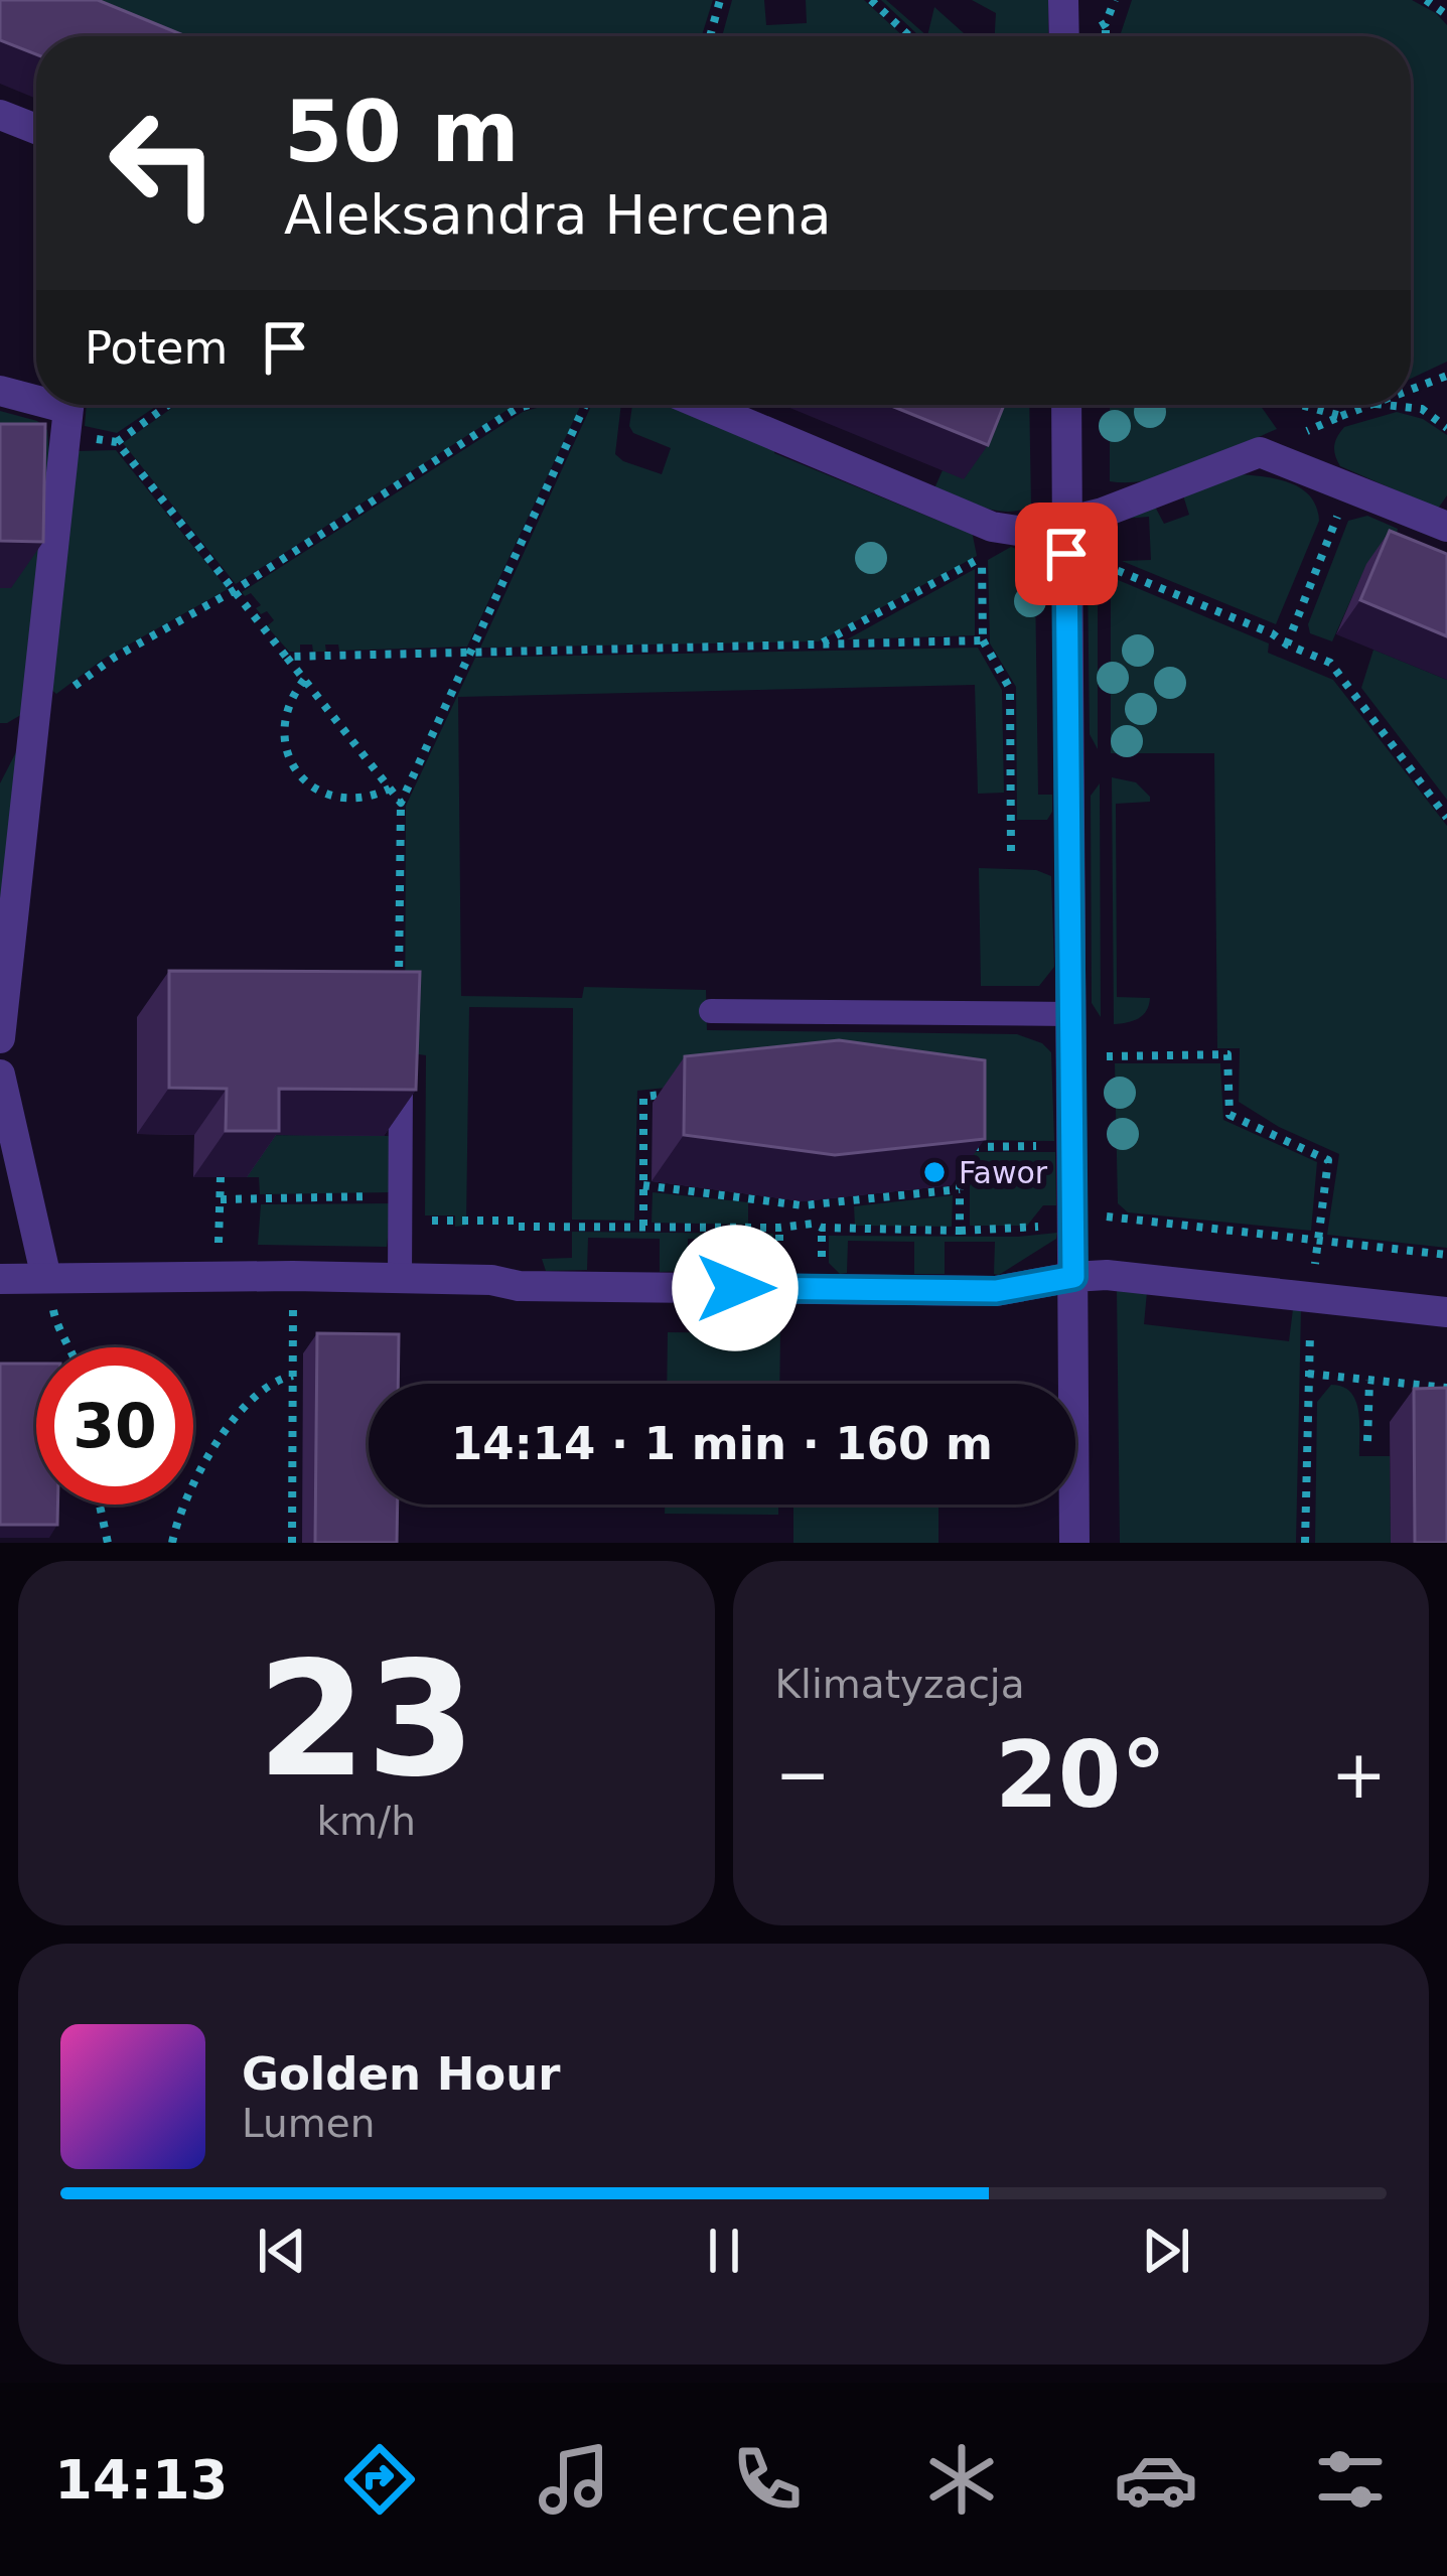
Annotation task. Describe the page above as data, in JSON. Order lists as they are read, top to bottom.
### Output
{
  "places": ["Fawor"],
  "page": {
    "turn": ["50 m", "Aleksandra Hercena"],
    "then": "Potem",
    "limit": "30",
    "trip": "14:14 · 1 min · 160 m",
    "tile": [
      ["23", "km/h"],
      "Klimatyzacja"
    ],
    "heat": ["−", "20°", "+"],
    "song": ["Golden Hour", "Lumen"],
    "tabs": "14:13"
  }
}
